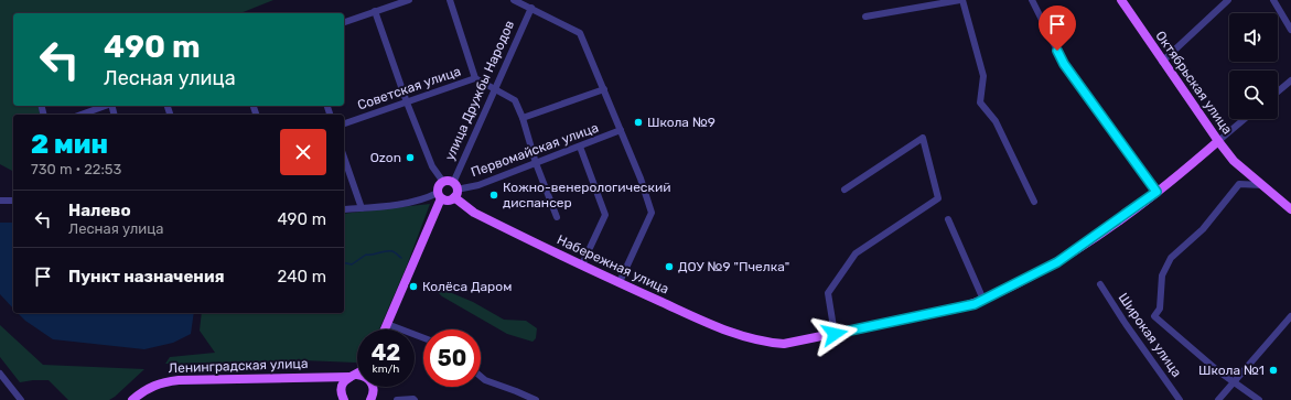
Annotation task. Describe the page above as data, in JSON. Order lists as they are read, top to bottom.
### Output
{
  "streets": {
    "main road": ["Октябрьская улица", "Набережная улица", "Ленинградская улица"],
    "street": [
      "Советская улица",
      "улица Дружбы Народов",
      "Первомайская улица",
      "Широкая улица"
    ]
  },
  "crossings": [
    ["Октябрьская улица", "Набережная улица"],
    ["Октябрьская улица", "Широкая улица"],
    ["Советская улица", "улица Дружбы Народов"],
    ["Советская улица", "Первомайская улица"],
    ["улица Дружбы Народов", "Первомайская улица"],
    ["улица Дружбы Народов", "Набережная улица"],
    ["Первомайская улица", "Набережная улица"]
  ],
  "places": [
    "Школа №9",
    "Ozon",
    "Кожно-венерологический диспансер",
    "ДОУ №9 \"Пчелка\"",
    "Колёса Даром",
    "Школа №1"
  ],
  "page": {
    "turn": ["490 m", "Лесная улица"],
    "heading": ["2 мин", "730 m · 22:53"],
    "list": [
      {
        "name": "Налево",
        "note": "Лесная улица",
        "value": "490 m"
      },
      {
        "name": "Пункт назначения",
        "value": "240 m"
      }
    ],
    "speed": "42 km/h",
    "limit": "50"
  }
}
